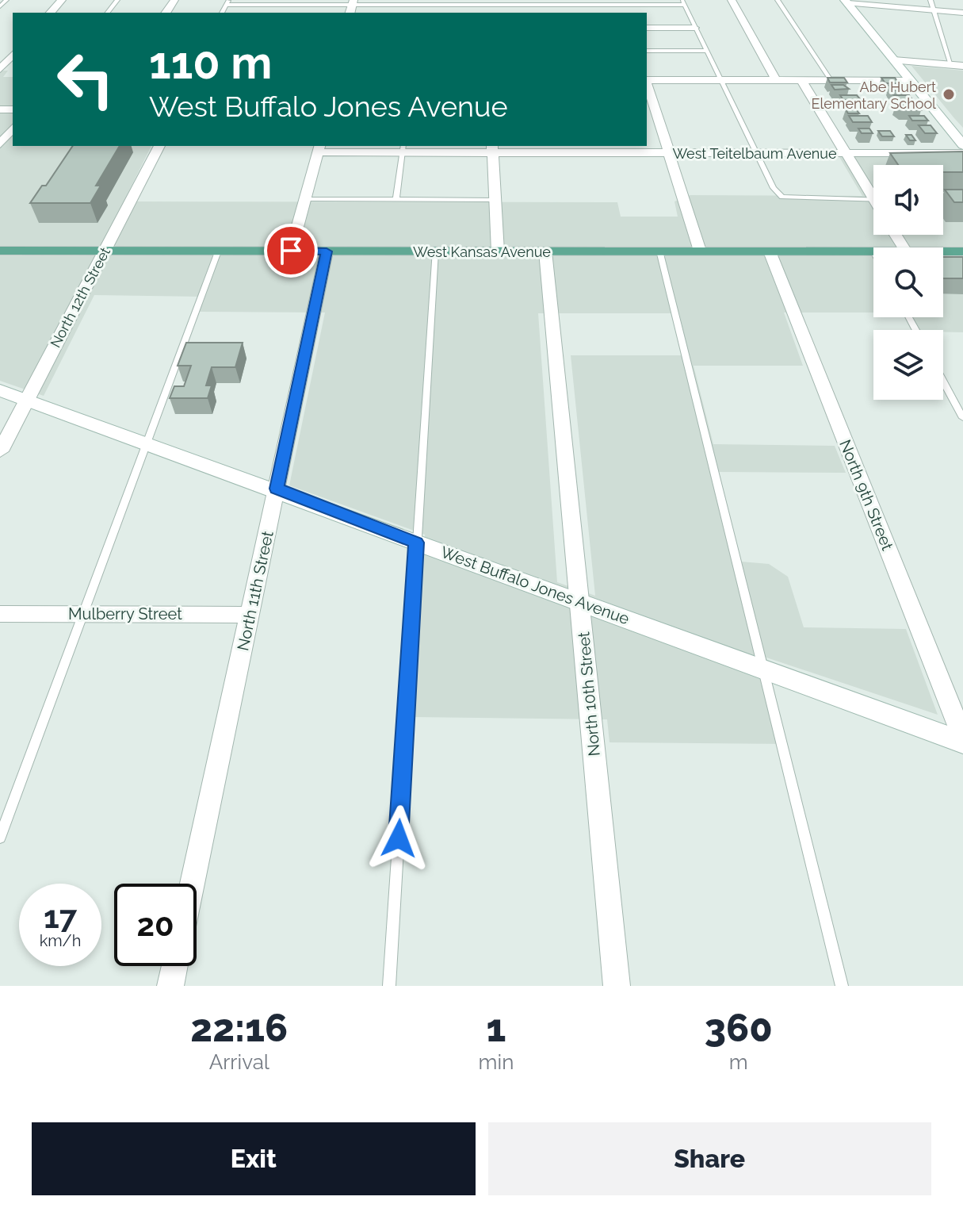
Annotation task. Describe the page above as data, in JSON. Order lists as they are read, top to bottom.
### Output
{
  "streets": {
    "main road": ["West Kansas Avenue", "West Buffalo Jones Avenue"],
    "street": [
      "West Teitelbaum Avenue",
      "North 12th Street",
      "North 9th Street",
      "North 11th Street",
      "Mulberry Street",
      "North 10th Street"
    ]
  },
  "crossings": [
    ["West Kansas Avenue", "North 12th Street"],
    ["West Kansas Avenue", "North 9th Street"],
    ["West Kansas Avenue", "North 11th Street"],
    ["West Kansas Avenue", "North 10th Street"],
    ["North 12th Street", "West Buffalo Jones Avenue"],
    ["North 9th Street", "West Buffalo Jones Avenue"],
    ["West Buffalo Jones Avenue", "North 11th Street"],
    ["West Buffalo Jones Avenue", "North 10th Street"],
    ["North 11th Street", "Mulberry Street"]
  ],
  "places": ["Abe Hubert Elementary School"],
  "page": {
    "turn": ["110 m", "West Buffalo Jones Avenue"],
    "speed": "17 km/h",
    "limit": "20",
    "eta": [
      "22:16",
      "Arrival",
      "1",
      "min",
      "360",
      "m"
    ],
    "buttons": ["Exit", "Share"]
  }
}
